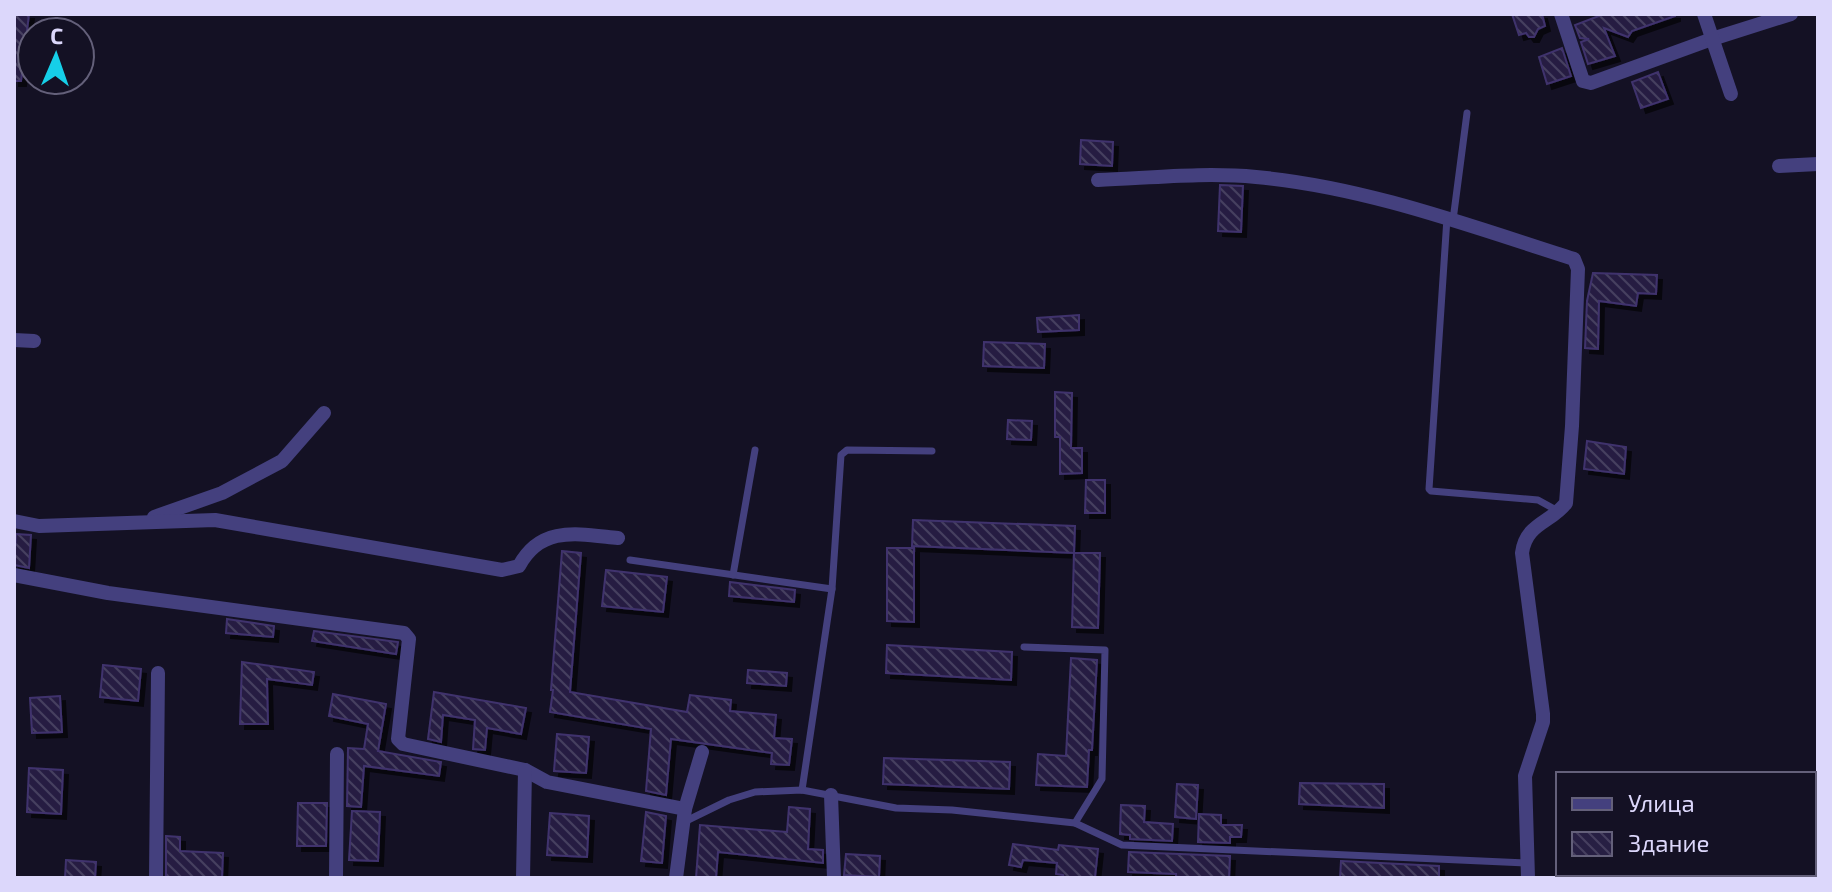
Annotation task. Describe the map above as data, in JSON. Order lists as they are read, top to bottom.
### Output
{
  "legend": ["Улица", "Здание"],
  "north": "top"
}
